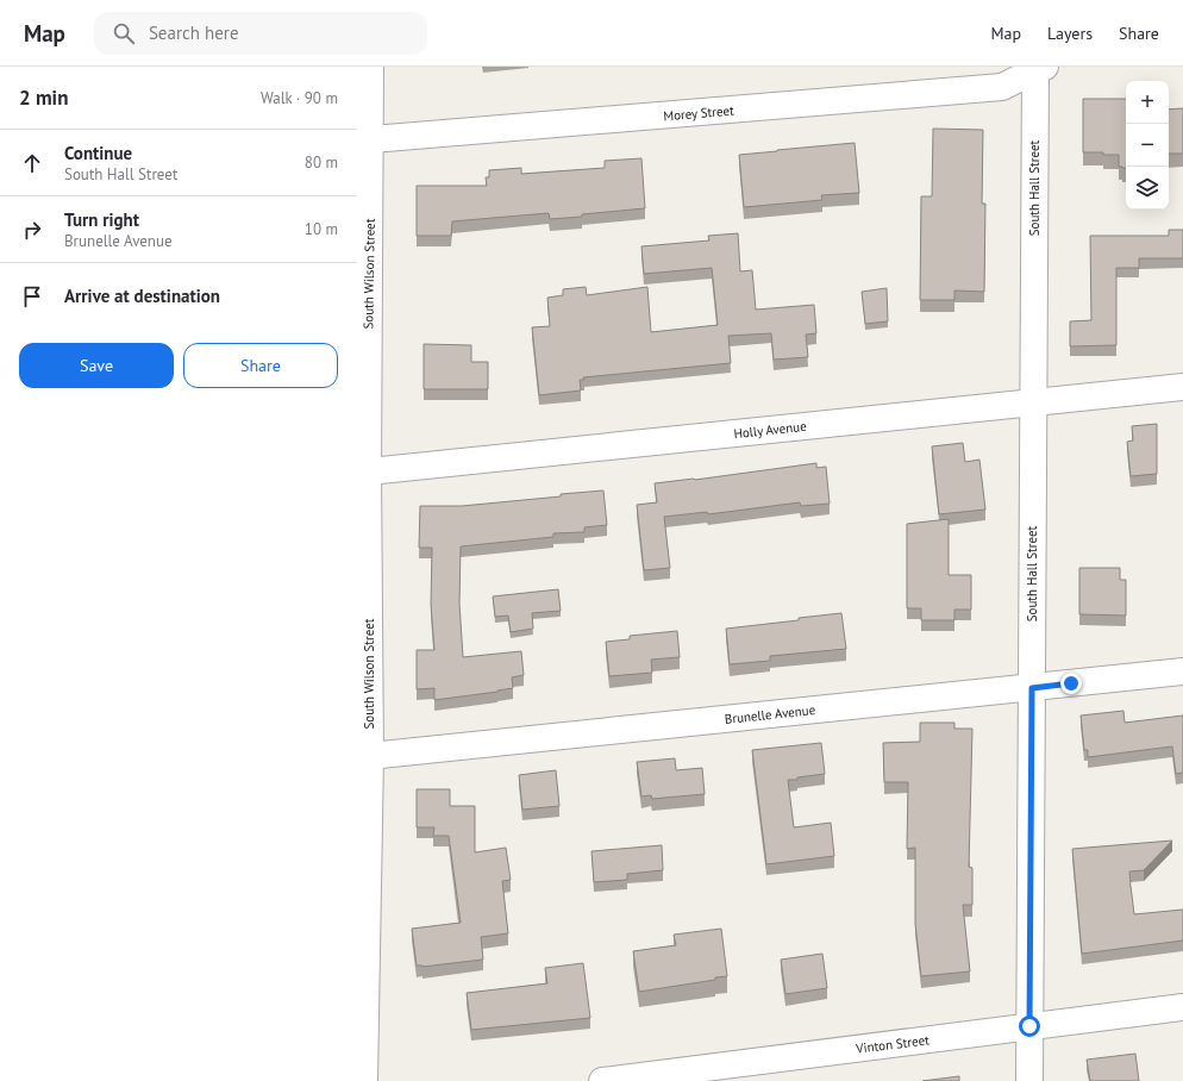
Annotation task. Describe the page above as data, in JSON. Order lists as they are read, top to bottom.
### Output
{
  "streets": {
    "street": [
      "Morey Street",
      "South Hall Street",
      "South Wilson Street",
      "Holly Avenue",
      "Brunelle Avenue",
      "Vinton Street"
    ]
  },
  "crossings": [
    ["Morey Street", "South Hall Street"],
    ["Morey Street", "South Wilson Street"],
    ["South Hall Street", "Holly Avenue"],
    ["South Hall Street", "Brunelle Avenue"],
    ["South Hall Street", "Vinton Street"],
    ["South Wilson Street", "Holly Avenue"],
    ["South Wilson Street", "Brunelle Avenue"]
  ],
  "page": {
    "header": "Map",
    "search": "Search here",
    "nav": ["Map", "Layers", "Share"],
    "heading": ["2 min", "Walk · 90 m"],
    "map_buttons": ["+", "−"],
    "list": [
      ["Continue", "South Hall Street", "80 m"],
      ["Turn right", "Brunelle Avenue", "10 m"],
      "Arrive at destination"
    ],
    "buttons": ["Save", "Share"]
  }
}
